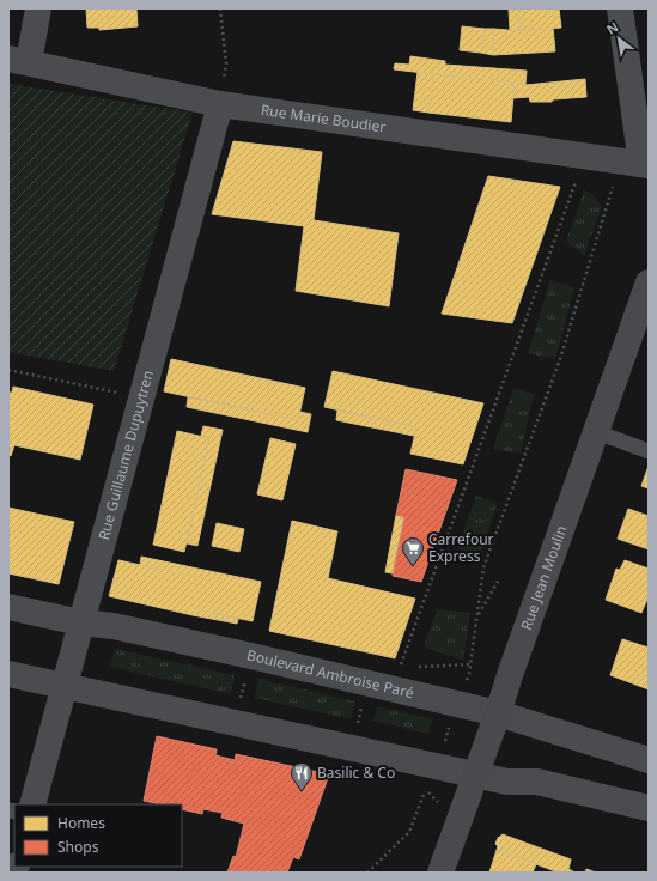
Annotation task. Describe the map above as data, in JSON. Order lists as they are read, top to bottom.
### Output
{
  "streets": {
    "main road": ["Rue Jean Moulin"],
    "street": ["Rue Marie Boudier", "Rue Guillaume Dupuytren", "Boulevard Ambroise Paré"]
  },
  "crossings": [
    ["Rue Marie Boudier", "Rue Guillaume Dupuytren"],
    ["Rue Guillaume Dupuytren", "Boulevard Ambroise Paré"],
    ["Rue Jean Moulin", "Boulevard Ambroise Paré"]
  ],
  "places": {
    "supermarket": ["Carrefour Express"],
    "restaurant": ["Basilic & Co"]
  },
  "legend": ["Homes", "Shops"],
  "north": "top left"
}
